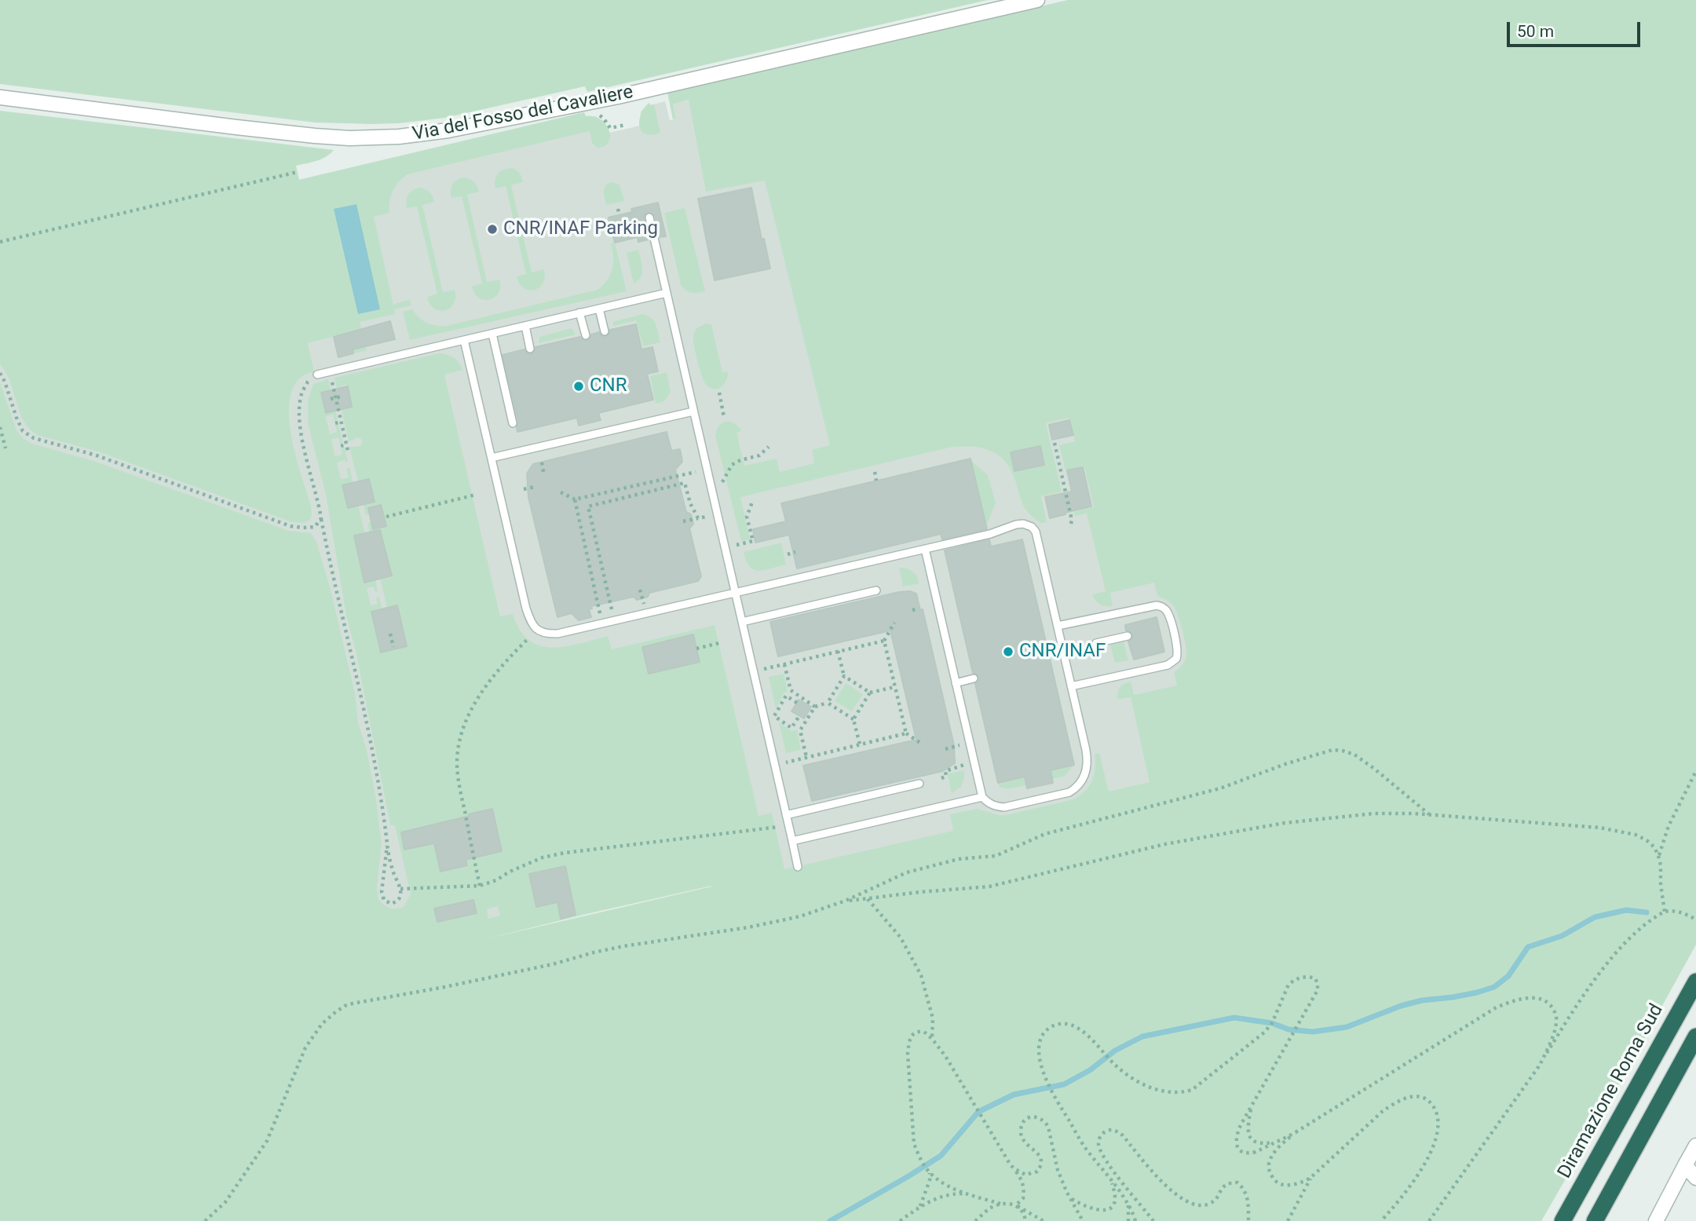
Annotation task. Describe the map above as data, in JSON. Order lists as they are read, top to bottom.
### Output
{
  "streets": {
    "highway": ["Diramazione Roma Sud"],
    "street": ["Via del Fosso del Cavaliere"]
  },
  "places": ["CNR/INAF Parking", "CNR", "CNR/INAF"],
  "scale_bar": "50 m"
}
